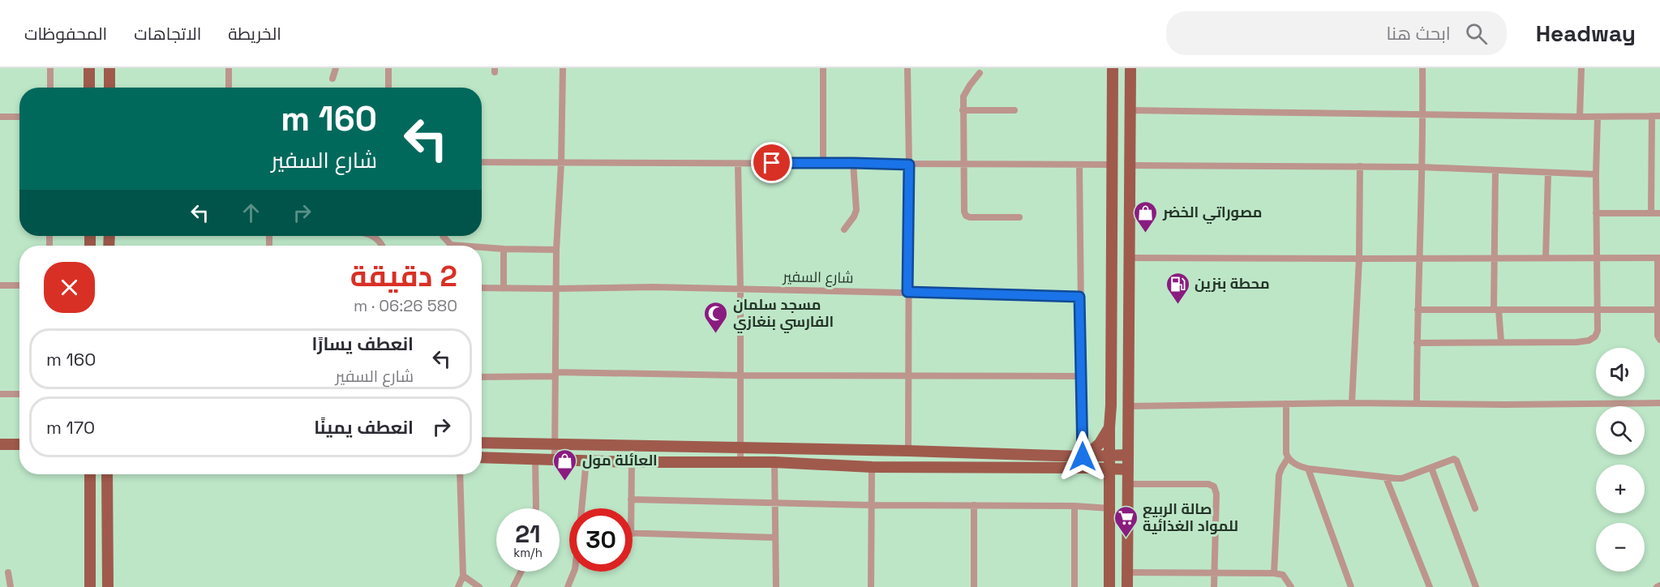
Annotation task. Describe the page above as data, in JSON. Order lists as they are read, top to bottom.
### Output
{
  "streets": {
    "street": ["شارع السفير"]
  },
  "places": {
    "shop": ["مصوراتي الخضر", "العائلة مول"],
    "fuel station": ["محطة بنزين"],
    "mosque": ["مسجد سلمان الفارسي بنغازي"],
    "supermarket": ["صالة الربيع للمواد الغذائية"]
  },
  "page": {
    "header": "Headway",
    "search": "ابحث هنا",
    "nav": ["الخريطة", "الاتجاهات", "المحفوظات"],
    "turn": ["160 m", "شارع السفير"],
    "heading": ["2 دقيقة", "580 m · 06:26"],
    "list": [
      {
        "name": "انعطف يسارًا",
        "note": "شارع السفير",
        "value": "160 m"
      },
      {
        "name": "انعطف يمينًا",
        "value": "170 m"
      }
    ],
    "map_buttons": ["+", "−"],
    "speed": "21 km/h",
    "limit": "30"
  }
}
